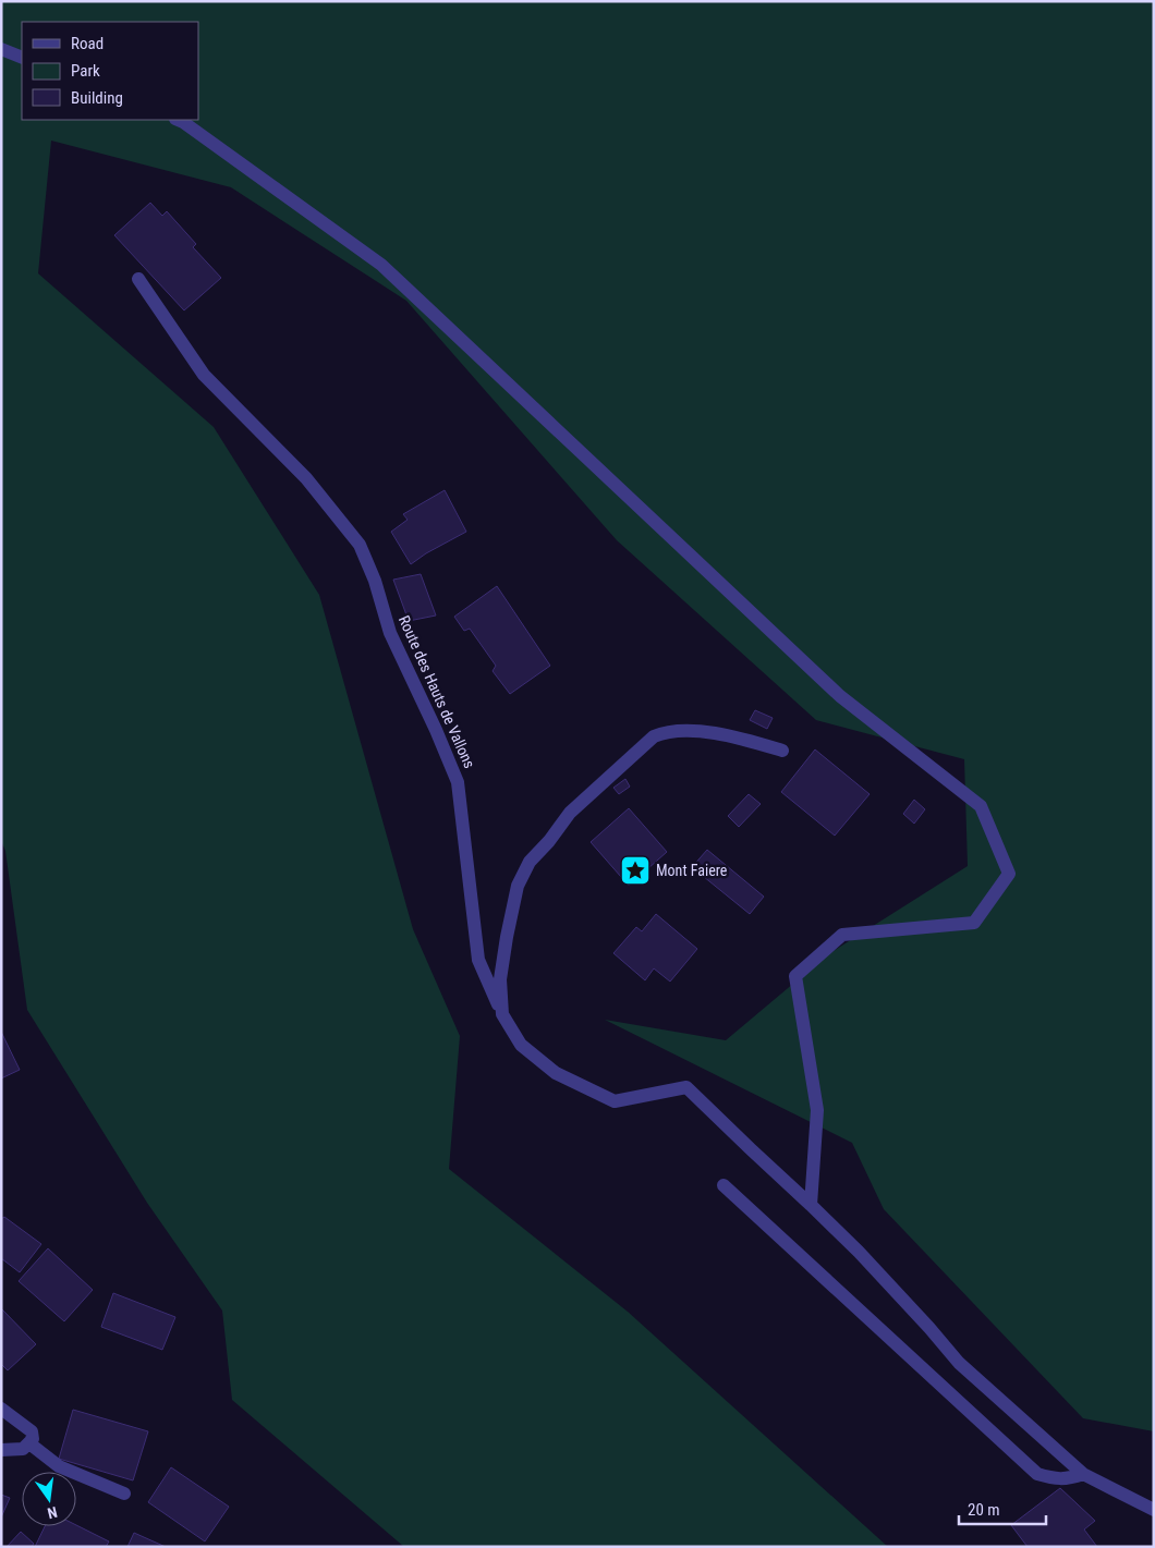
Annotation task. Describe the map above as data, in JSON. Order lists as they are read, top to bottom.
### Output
{
  "streets": {
    "street": ["Route des Hauts de Vallons"]
  },
  "places": {
    "place": ["Mont Faiere"]
  },
  "legend": ["Road", "Park", "Building"],
  "scale_bar": "20 m",
  "north": "bottom"
}
